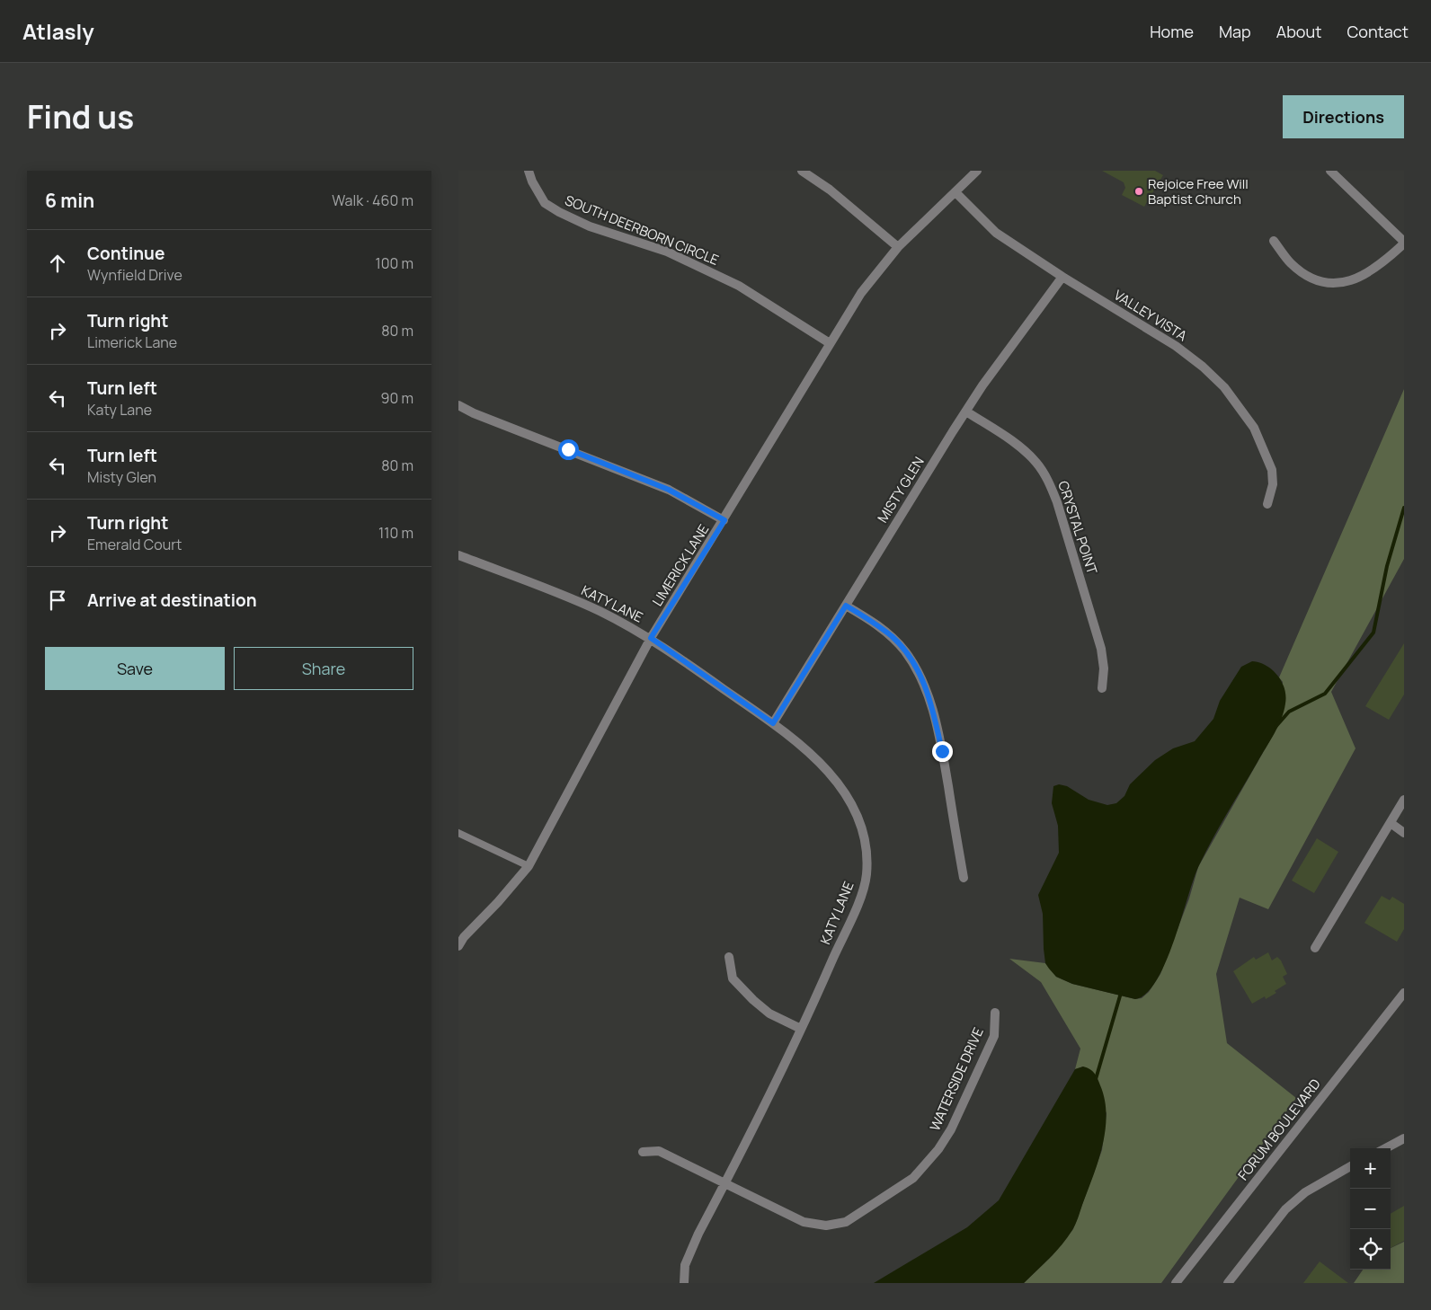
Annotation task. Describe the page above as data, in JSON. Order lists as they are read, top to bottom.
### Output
{
  "streets": {
    "street": [
      "SOUTH DEERBORN CIRCLE",
      "VALLEY VISTA",
      "MISTY GLEN",
      "CRYSTAL POINT",
      "LIMERICK LANE",
      "KATY LANE",
      "WATERSIDE DRIVE",
      "FORUM BOULEVARD"
    ]
  },
  "crossings": [
    ["SOUTH DEERBORN CIRCLE", "LIMERICK LANE"],
    ["VALLEY VISTA", "MISTY GLEN"],
    ["VALLEY VISTA", "LIMERICK LANE"],
    ["MISTY GLEN", "CRYSTAL POINT"],
    ["MISTY GLEN", "KATY LANE"],
    ["LIMERICK LANE", "KATY LANE"],
    ["KATY LANE", "WATERSIDE DRIVE"]
  ],
  "places": ["Rejoice Free Will Baptist Church"],
  "page": {
    "header": "Atlasly",
    "nav": [
      "Home",
      "Map",
      "About",
      "Contact"
    ],
    "title": "Find us",
    "buttons": [
      "Directions",
      ["Save", "Share"]
    ],
    "heading": ["6 min", "Walk · 460 m"],
    "list": [
      ["Continue", "Wynfield Drive", "100 m"],
      ["Turn right", "Limerick Lane", "80 m"],
      ["Turn left", "Katy Lane", "90 m"],
      ["Turn left", "Misty Glen", "80 m"],
      ["Turn right", "Emerald Court", "110 m"],
      "Arrive at destination"
    ],
    "map_buttons": ["+", "−"]
  }
}
